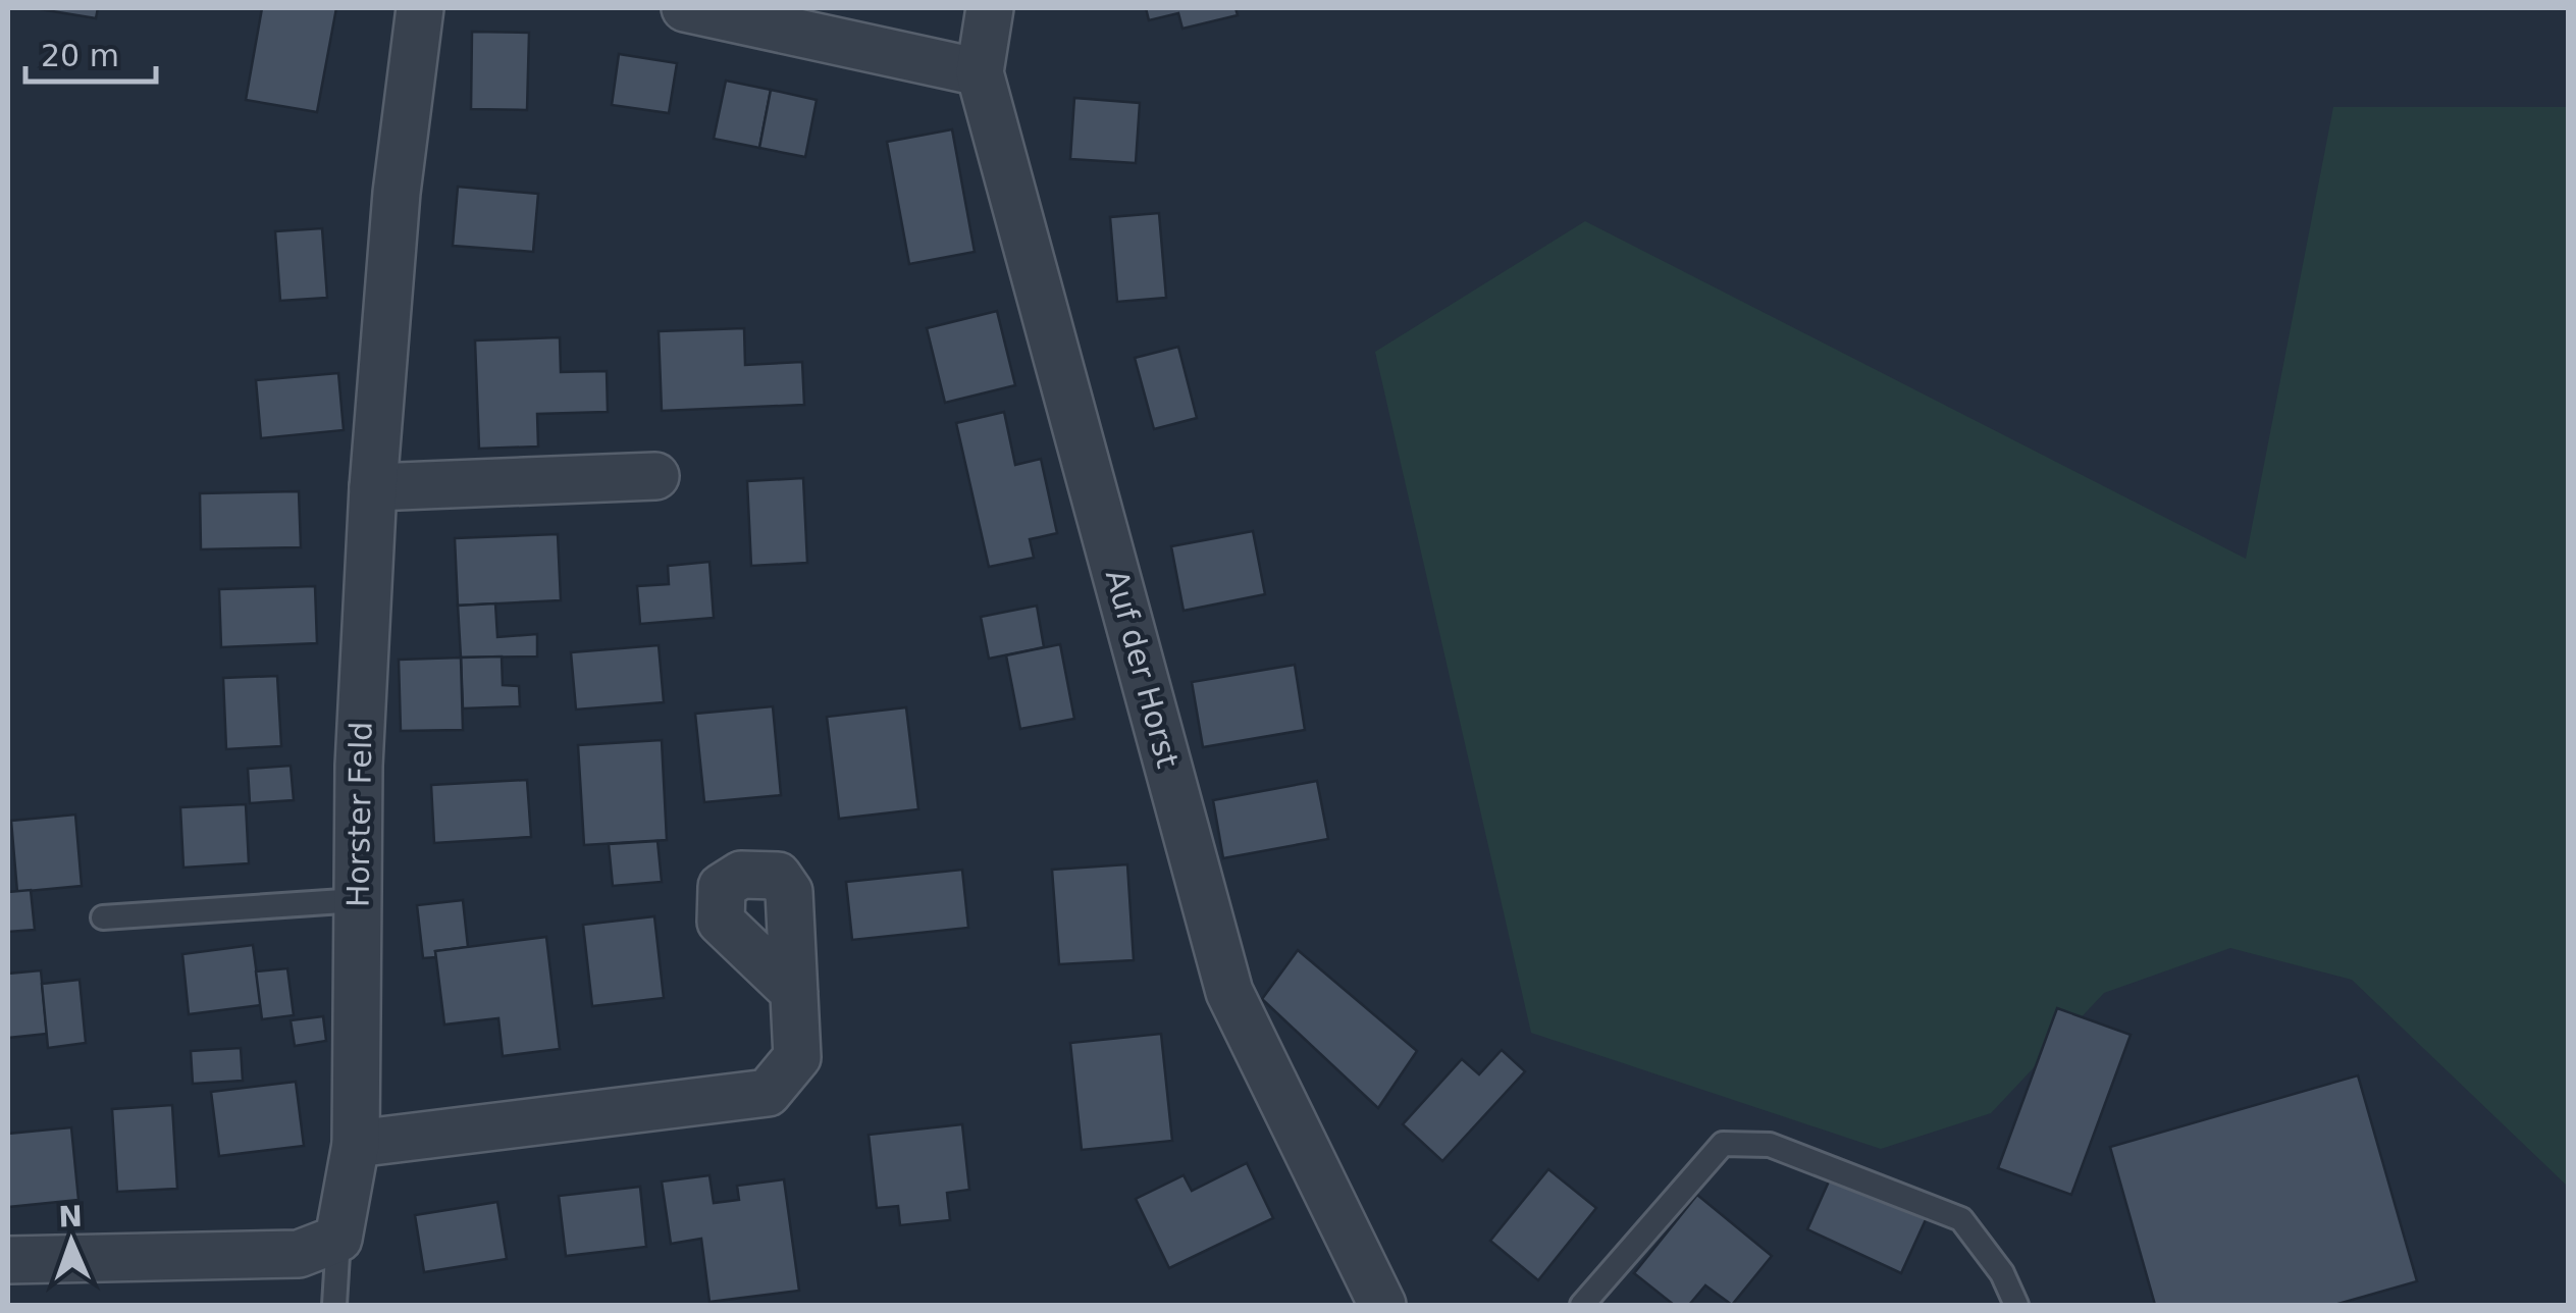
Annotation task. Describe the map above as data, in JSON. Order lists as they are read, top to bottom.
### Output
{
  "streets": {
    "street": ["Auf der Horst", "Horster Feld"]
  },
  "scale_bar": "20 m",
  "north": "top"
}
